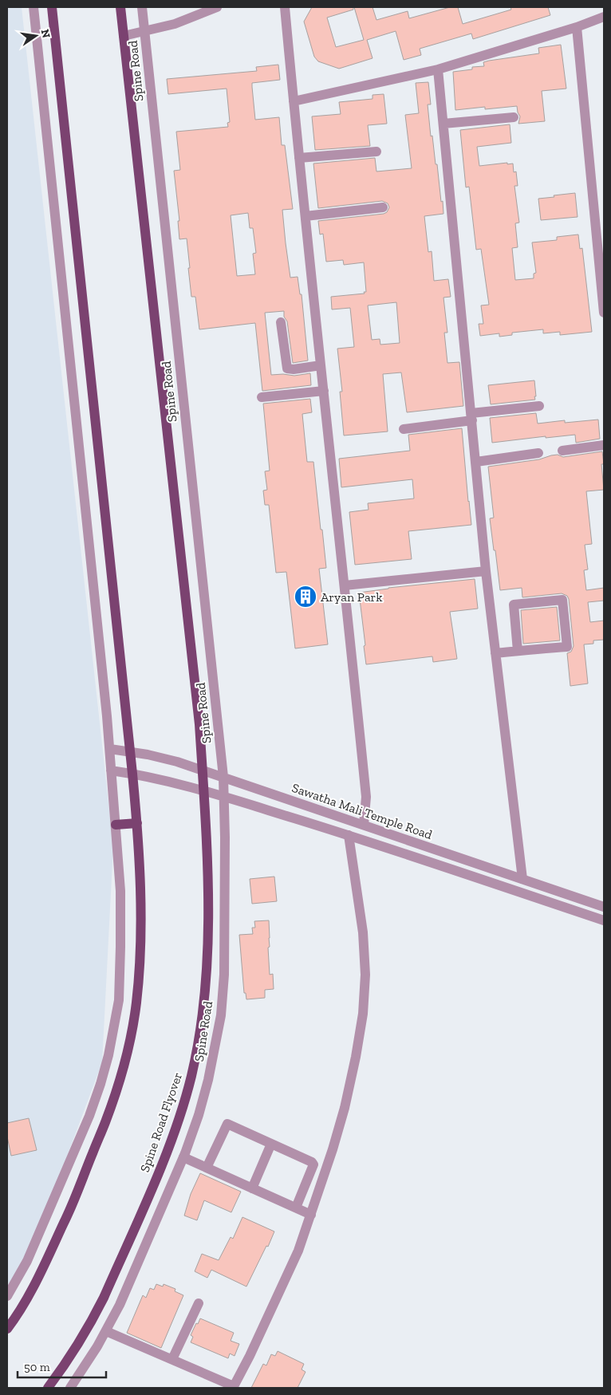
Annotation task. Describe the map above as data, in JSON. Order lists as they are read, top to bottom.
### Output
{
  "streets": {
    "main road": ["Spine Road", "Spine Road Flyover"],
    "street": ["Sawatha Mali Temple Road"]
  },
  "crossings": [
    ["Spine Road", "Sawatha Mali Temple Road"],
    ["Spine Road", "Spine Road Flyover"],
    ["Sawatha Mali Temple Road", "Spine Road Flyover"]
  ],
  "places": {
    "building": ["Aryan Park"]
  },
  "scale_bar": "50 m",
  "north": "right"
}
